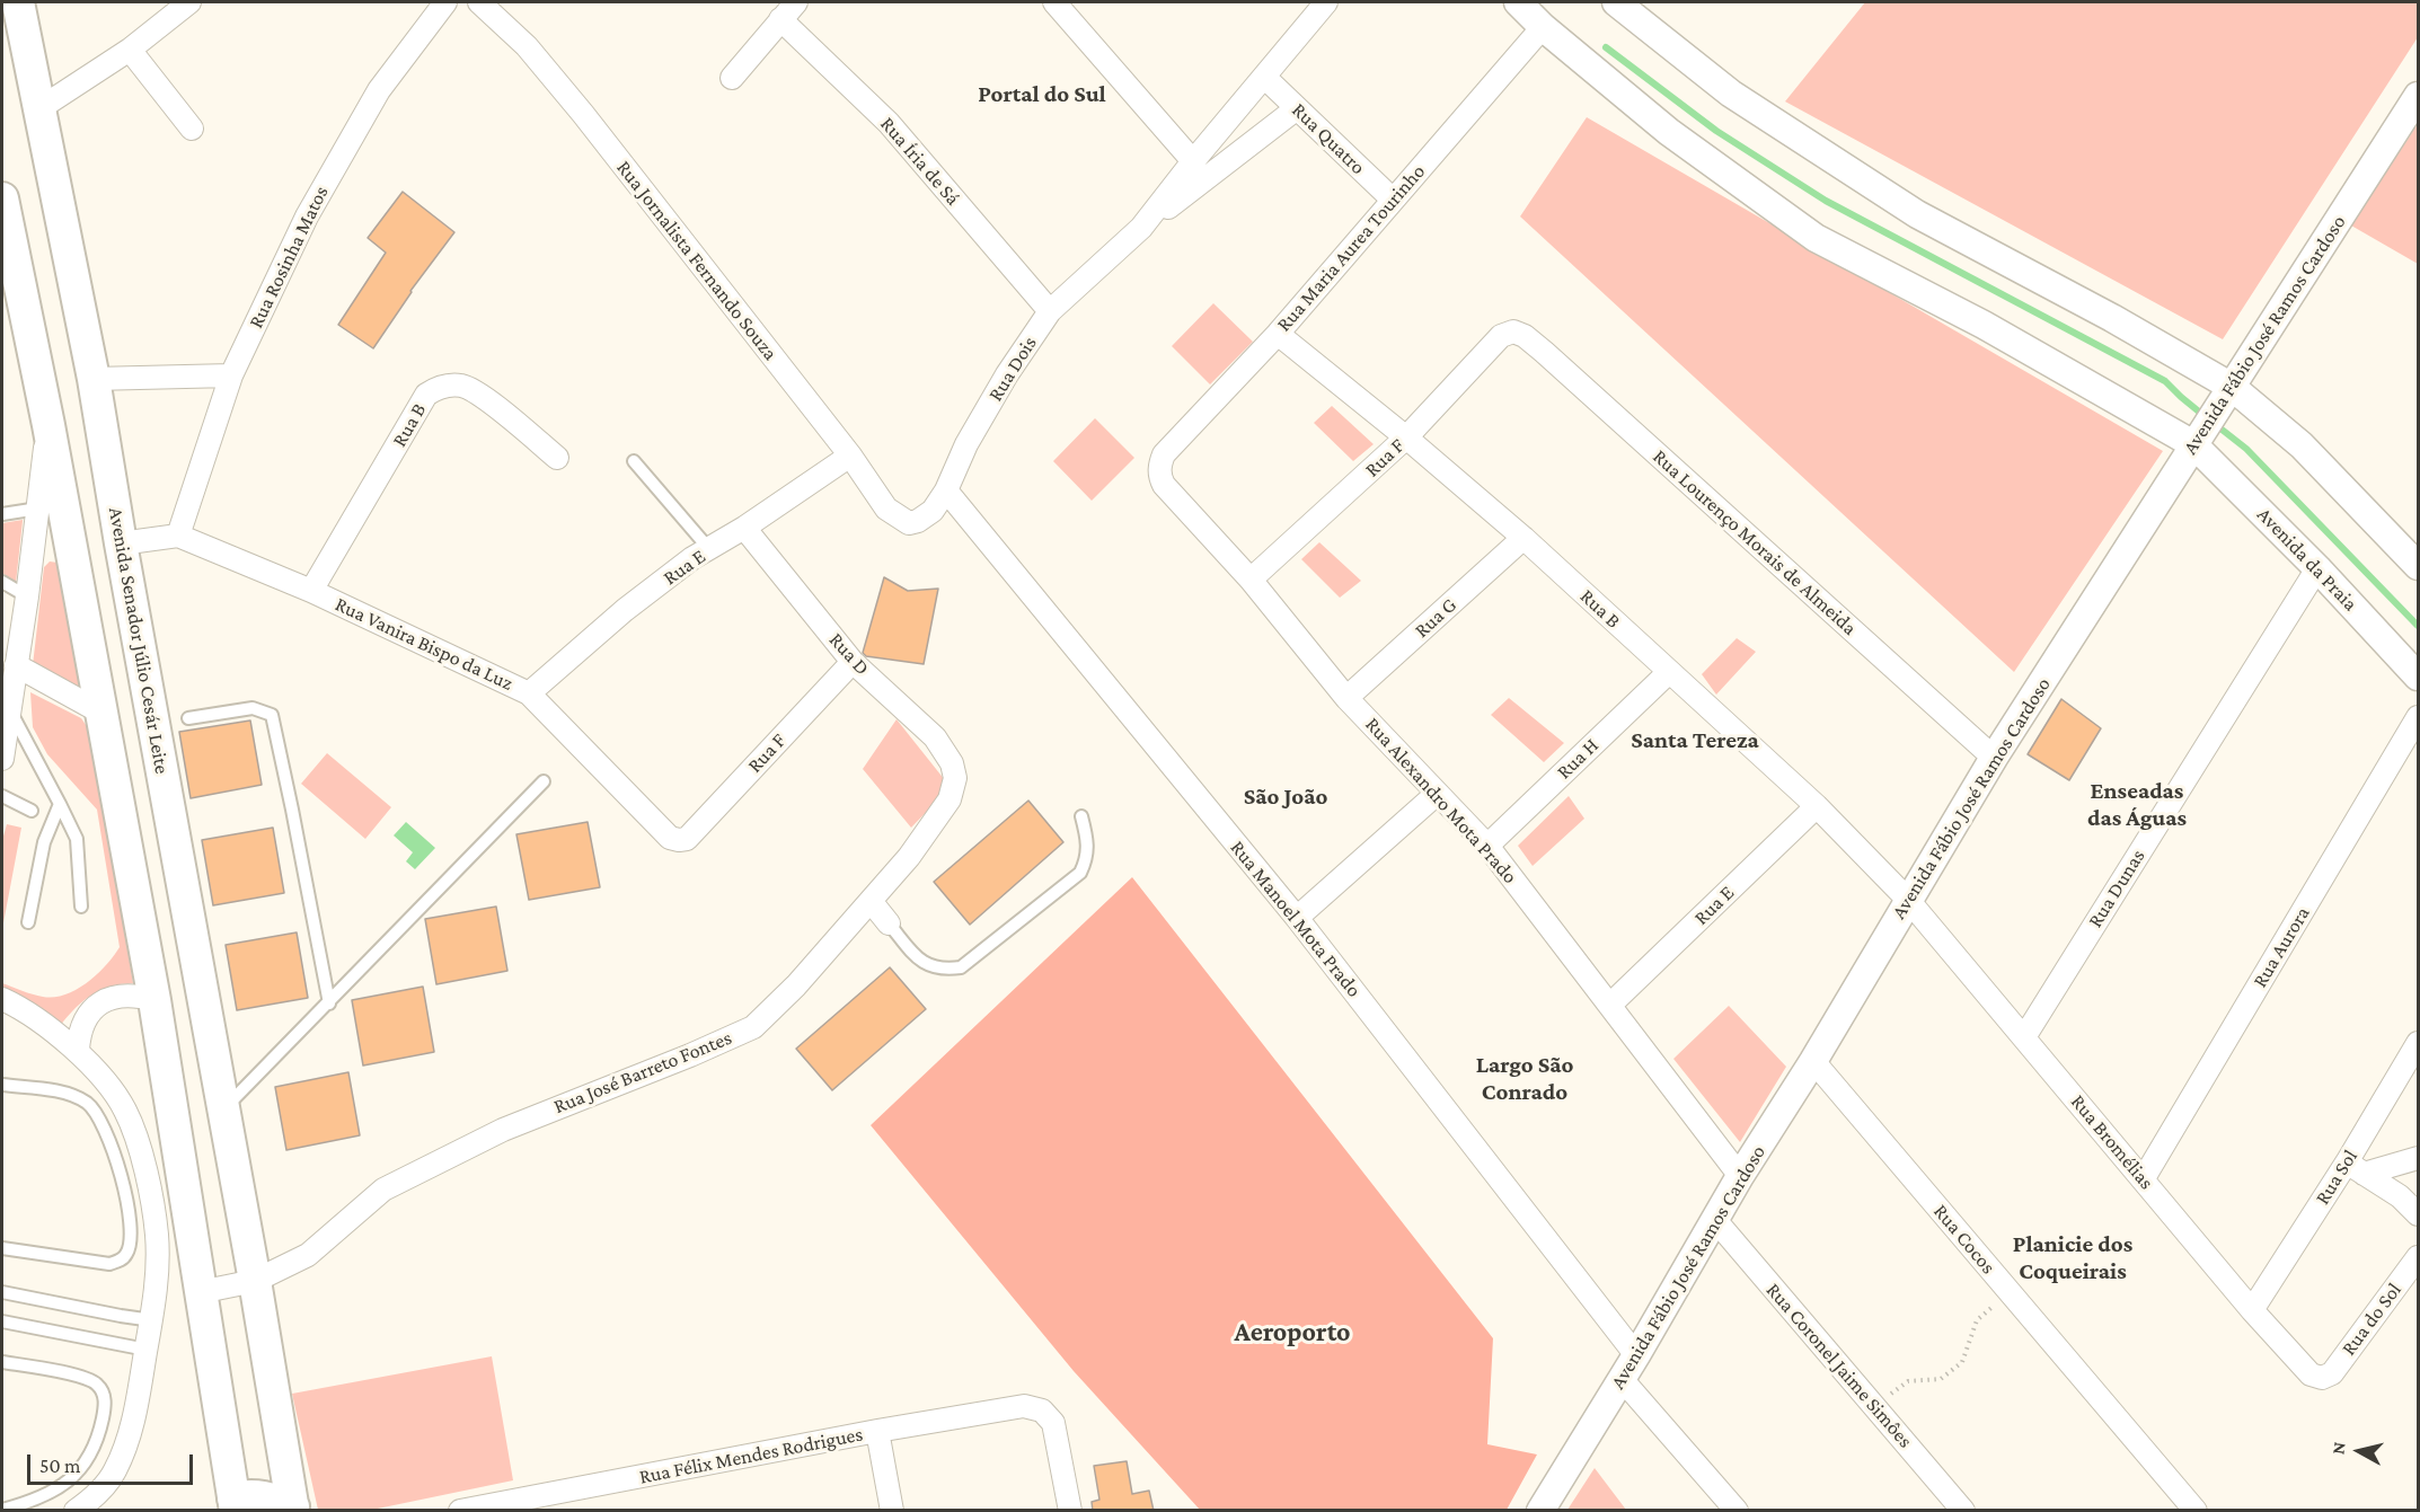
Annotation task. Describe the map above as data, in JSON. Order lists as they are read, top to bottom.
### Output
{
  "streets": {
    "main road": ["Avenida Senador Júlio Cesár Leite"],
    "street": [
      "Rua Quatro",
      "Rua Íria de Sá",
      "Rua Maria Aurea Tourinho",
      "Rua Rosinha Matos",
      "Rua Jornalista Fernando Souza",
      "Avenida Fábio José Ramos Cardoso",
      "Rua Dois",
      "Rua B",
      "Rua F",
      "Rua Lourenço Morais de Almeida",
      "Avenida da Praia",
      "Rua E",
      "Rua G",
      "Rua Vanira Bispo da Luz",
      "Rua D",
      "Rua H",
      "Rua Alexandro Mota Prado",
      "Rua Dunas",
      "Rua Manoel Mota Prado",
      "Rua Aurora",
      "Rua José Barreto Fontes",
      "Rua Bromélias",
      "Rua Sol",
      "Rua Cocos",
      "Rua do Sol",
      "Rua Coronel Jaime Simôes",
      "Rua Félix Mendes Rodrigues"
    ]
  },
  "crossings": [
    ["Rua Quatro", "Rua Maria Aurea Tourinho"],
    ["Rua Quatro", "Rua Dois"],
    ["Rua Íria de Sá", "Rua Dois"],
    ["Rua Maria Aurea Tourinho", "Rua B"],
    ["Rua Maria Aurea Tourinho", "Avenida da Praia"],
    ["Rua Maria Aurea Tourinho", "Rua Alexandro Mota Prado"],
    ["Rua Rosinha Matos", "Rua Vanira Bispo da Luz"],
    ["Rua Jornalista Fernando Souza", "Rua Dois"],
    ["Rua Jornalista Fernando Souza", "Rua E"],
    ["Avenida Fábio José Ramos Cardoso", "Rua B"],
    ["Avenida Fábio José Ramos Cardoso", "Rua Lourenço Morais de Almeida"],
    ["Avenida Fábio José Ramos Cardoso", "Avenida da Praia"],
    ["Avenida Fábio José Ramos Cardoso", "Rua Alexandro Mota Prado"],
    ["Avenida Fábio José Ramos Cardoso", "Rua Manoel Mota Prado"],
    ["Avenida Fábio José Ramos Cardoso", "Rua Bromélias"],
    ["Avenida Fábio José Ramos Cardoso", "Rua Cocos"],
    ["Avenida Fábio José Ramos Cardoso", "Rua Coronel Jaime Simôes"],
    ["Rua Dois", "Rua Manoel Mota Prado"],
    ["Rua B", "Rua F"],
    ["Rua B", "Rua E"],
    ["Rua B", "Rua G"],
    ["Rua B", "Rua Vanira Bispo da Luz"],
    ["Rua B", "Rua H"],
    ["Rua B", "Rua Bromélias"],
    ["Rua F", "Rua Lourenço Morais de Almeida"],
    ["Rua F", "Rua Vanira Bispo da Luz"],
    ["Rua F", "Rua D"],
    ["Rua F", "Rua Alexandro Mota Prado"],
    ["Avenida da Praia", "Rua Dunas"],
    ["Rua E", "Rua Vanira Bispo da Luz"],
    ["Rua E", "Rua D"],
    ["Rua E", "Rua Alexandro Mota Prado"],
    ["Rua G", "Rua Alexandro Mota Prado"],
    ["Avenida Senador Júlio Cesár Leite", "Rua José Barreto Fontes"],
    ["Rua D", "Rua José Barreto Fontes"],
    ["Rua H", "Rua Alexandro Mota Prado"],
    ["Rua Dunas", "Rua Bromélias"],
    ["Rua Aurora", "Rua Bromélias"],
    ["Rua Bromélias", "Rua Sol"],
    ["Rua Bromélias", "Rua do Sol"]
  ],
  "districts": [
    "Portal do Sul",
    "Santa Tereza",
    "Enseadas das Águas",
    "São João",
    "Largo São Conrado",
    "Planicie dos Coqueirais",
    "Aeroporto"
  ],
  "scale_bar": "50 m",
  "north": "left"
}
